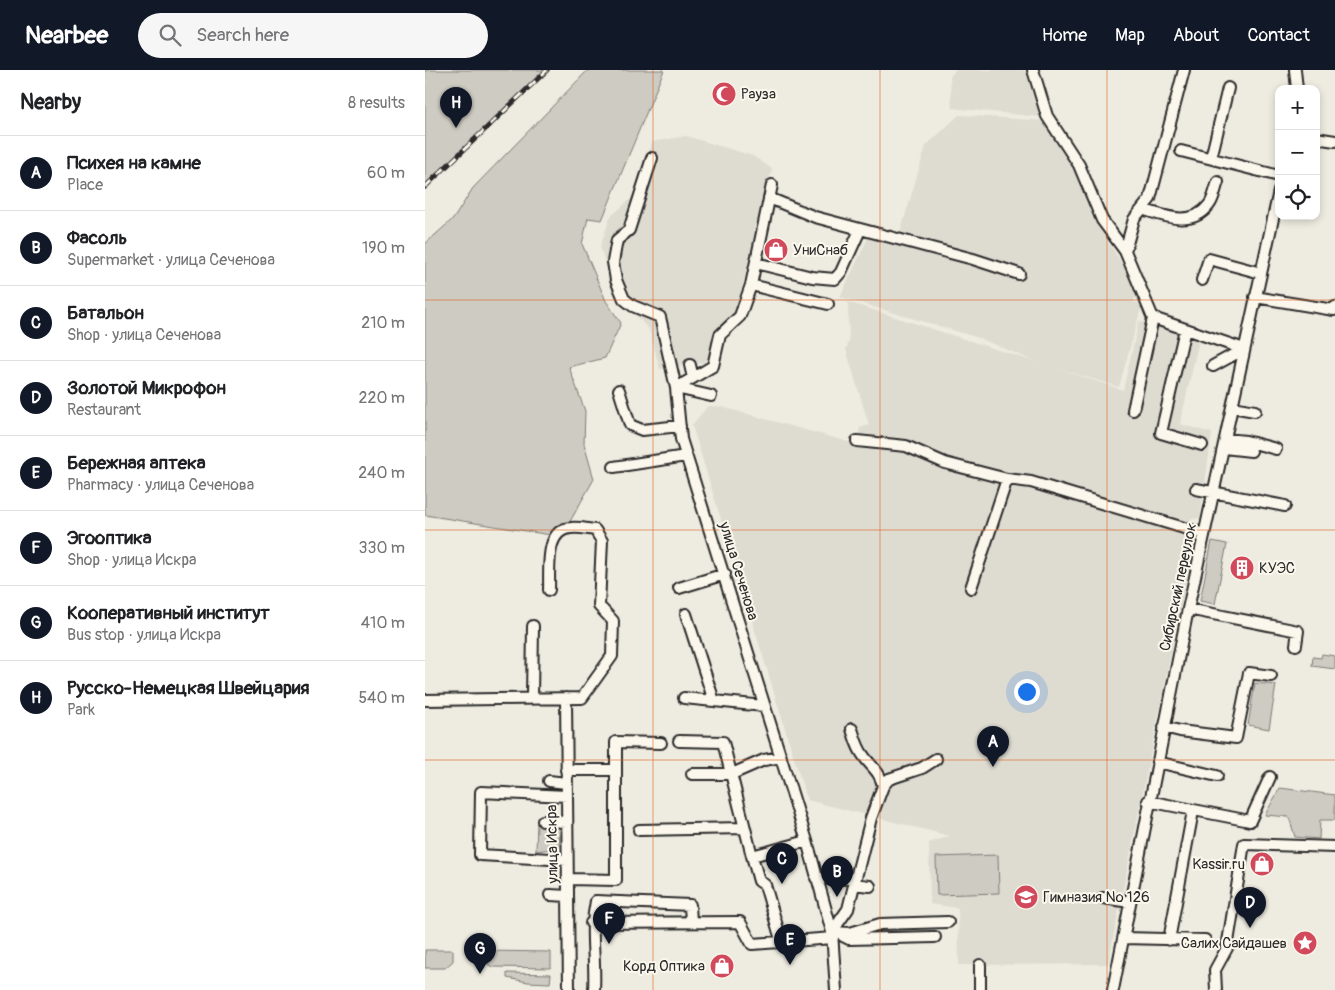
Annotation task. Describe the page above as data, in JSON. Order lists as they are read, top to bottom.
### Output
{
  "streets": {
    "street": ["улица Сеченова", "Сибирский переулок", "улица Искра"]
  },
  "places": {
    "mosque": ["Рауза"],
    "shop": ["УниСнаб", "Kassir.ru", "Корд Оптика"],
    "building": ["КУЭС"],
    "school or university": ["Гимназия № 126"],
    "place": ["Салих Сайдашев"]
  },
  "page": {
    "header": "Nearbee",
    "search": "Search here",
    "nav": [
      "Home",
      "Map",
      "About",
      "Contact"
    ],
    "heading": ["Nearby", "8 results"],
    "map_buttons": ["+", "−"],
    "pins": [
      "H",
      "A",
      "C",
      "B",
      "D",
      "F",
      "E",
      "G"
    ],
    "list": [
      {
        "mark": "A",
        "name": "Психея на камне",
        "note": "Place",
        "value": "60 m"
      },
      {
        "mark": "B",
        "name": "Фасоль",
        "note": "Supermarket · улица Сеченова",
        "value": "190 m"
      },
      {
        "mark": "C",
        "name": "Батальон",
        "note": "Shop · улица Сеченова",
        "value": "210 m"
      },
      {
        "mark": "D",
        "name": "Золотой Микрофон",
        "note": "Restaurant",
        "value": "220 m"
      },
      {
        "mark": "E",
        "name": "Бережная аптека",
        "note": "Pharmacy · улица Сеченова",
        "value": "240 m"
      },
      {
        "mark": "F",
        "name": "Эгооптика",
        "note": "Shop · улица Искра",
        "value": "330 m"
      },
      {
        "mark": "G",
        "name": "Кооперативный институт",
        "note": "Bus stop · улица Искра",
        "value": "410 m"
      },
      {
        "mark": "H",
        "name": "Русско-Немецкая Швейцария",
        "note": "Park",
        "value": "540 m"
      }
    ]
  }
}
